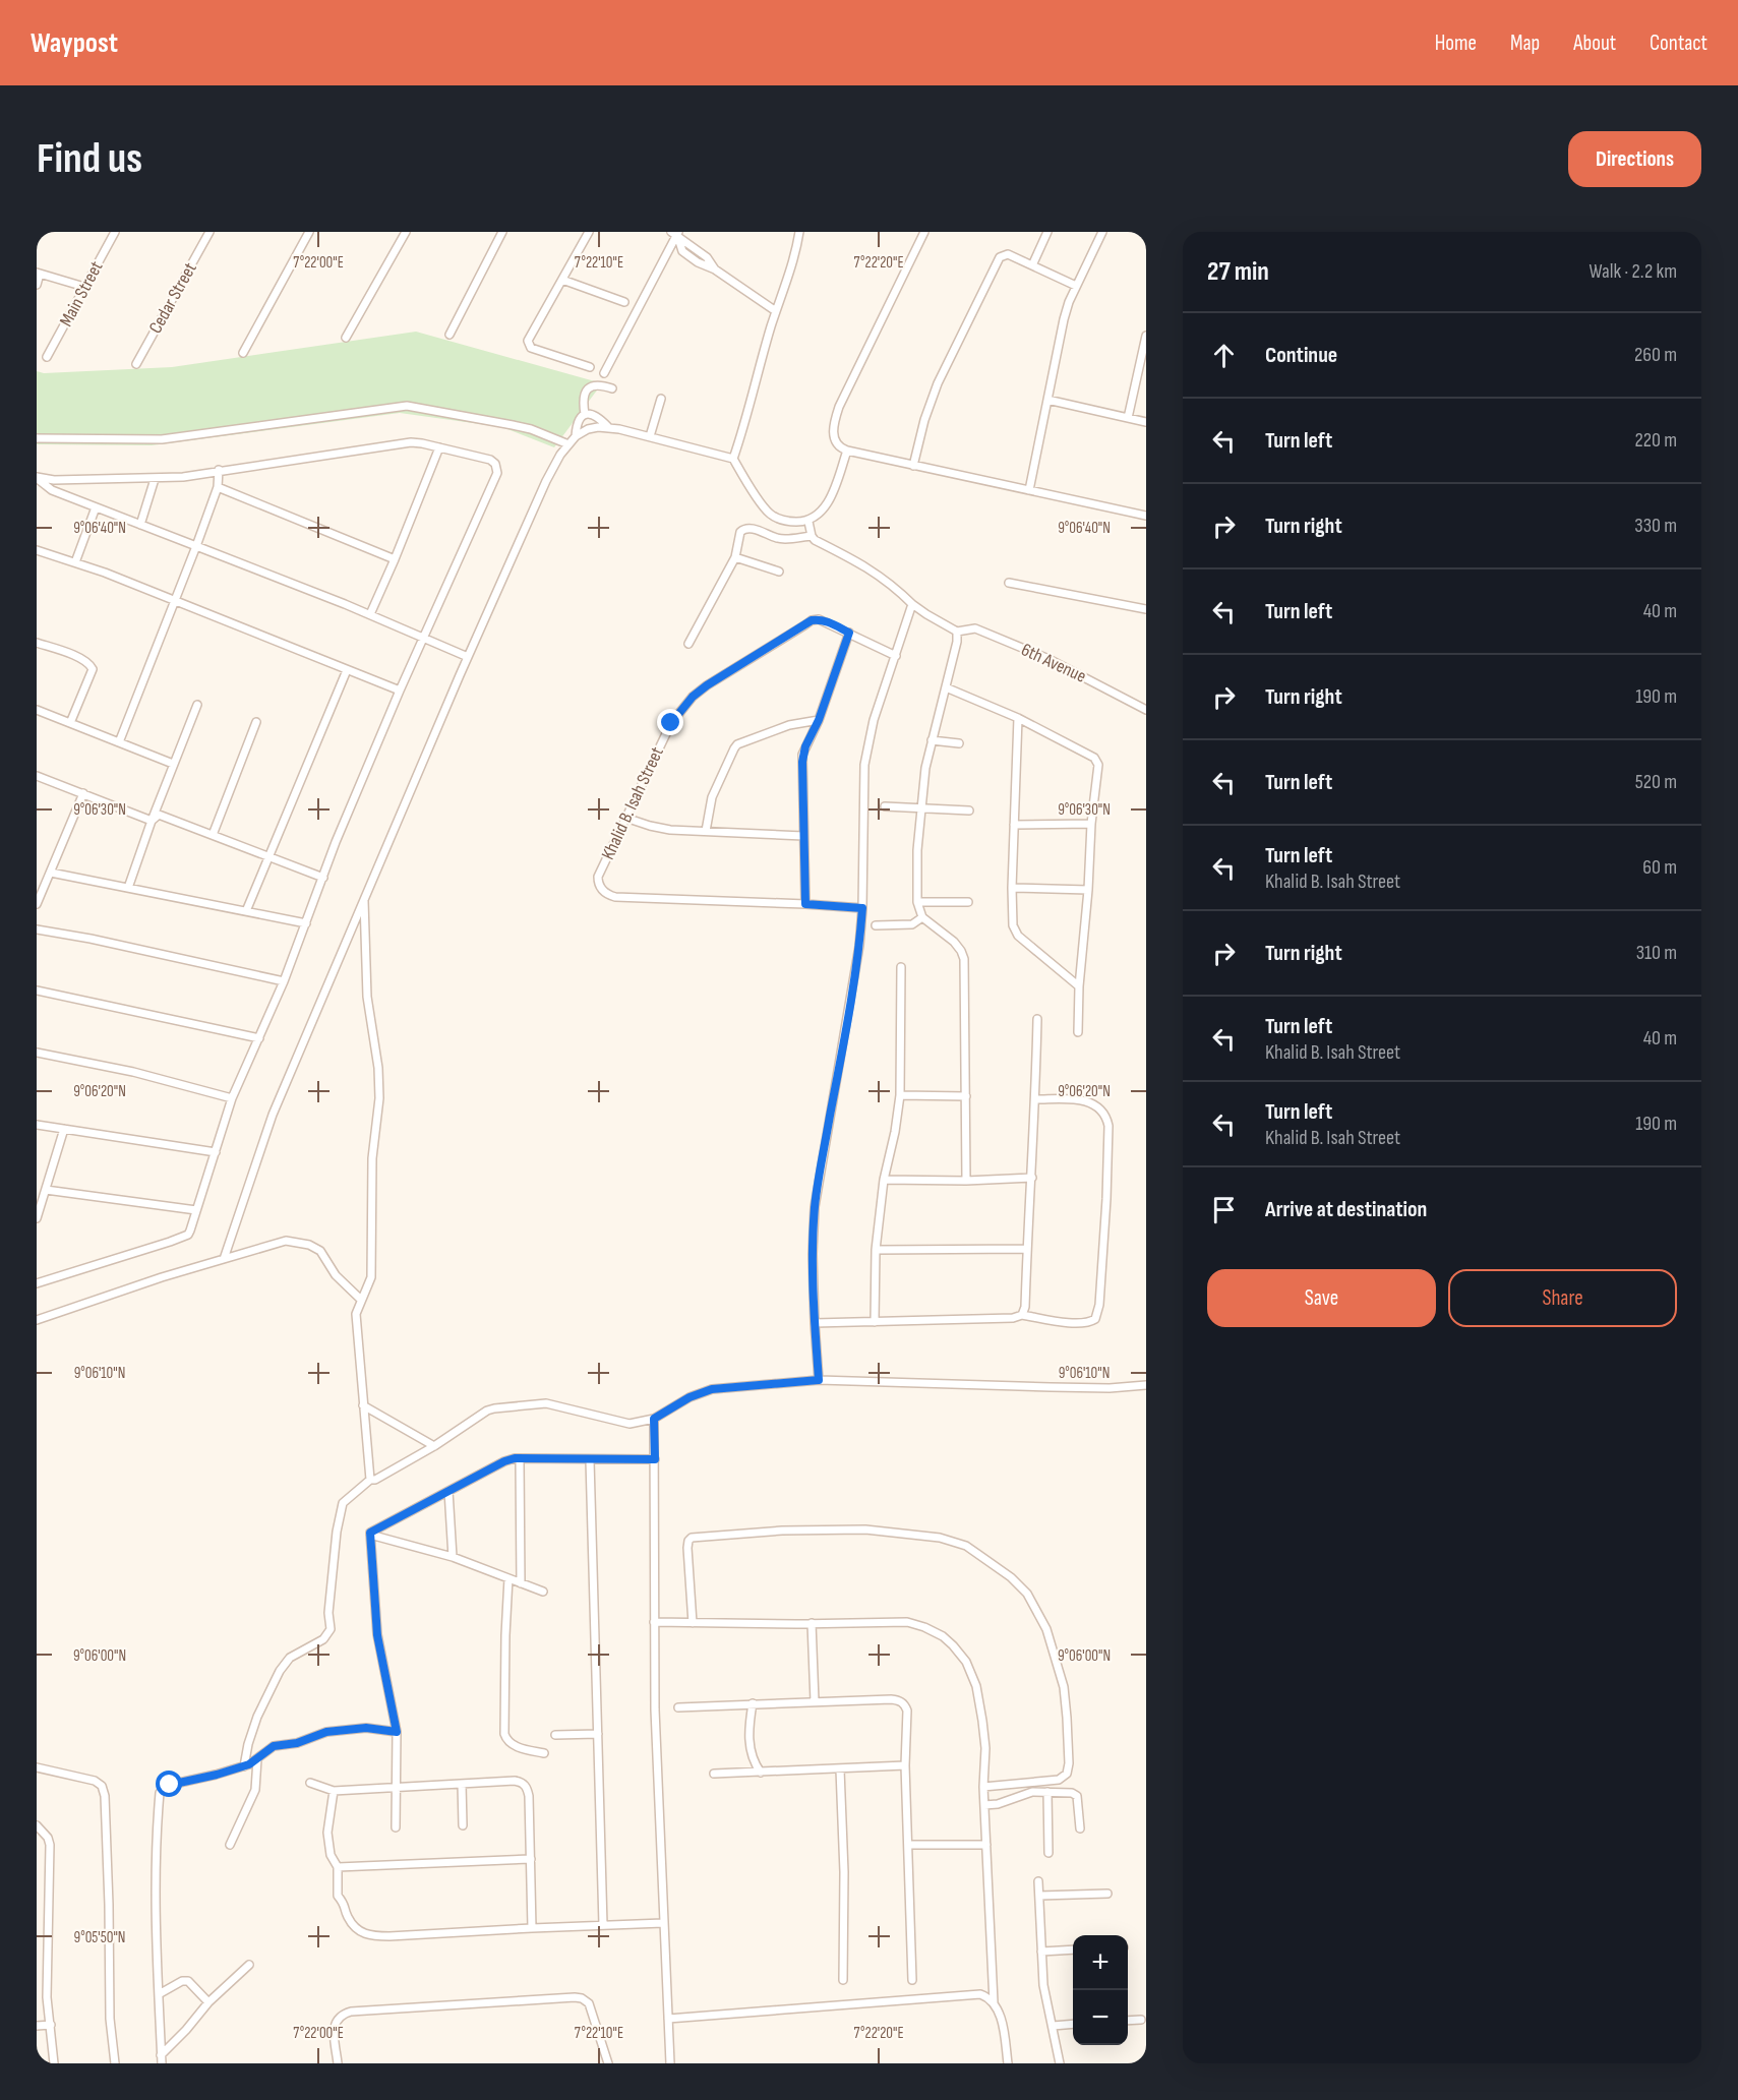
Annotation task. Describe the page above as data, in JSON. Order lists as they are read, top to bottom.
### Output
{
  "streets": {
    "street": [
      "Main Street",
      "Cedar Street",
      "6th Avenue",
      "Khalid B. Isah Street"
    ]
  },
  "page": {
    "header": "Waypost",
    "nav": [
      "Home",
      "Map",
      "About",
      "Contact"
    ],
    "buttons": [
      "Directions",
      ["Save", "Share"]
    ],
    "title": "Find us",
    "heading": ["27 min", "Walk · 2.2 km"],
    "list": [
      ["Continue", "260 m"],
      ["Turn left", "220 m"],
      ["Turn right", "330 m"],
      ["Turn left", "40 m"],
      ["Turn right", "190 m"],
      ["Turn left", "520 m"],
      ["Turn left", "Khalid B. Isah Street", "60 m"],
      ["Turn right", "310 m"],
      ["Turn left", "Khalid B. Isah Street", "40 m"],
      ["Turn left", "Khalid B. Isah Street", "190 m"],
      "Arrive at destination"
    ],
    "map_buttons": ["+", "−"]
  },
  "coordinates": [
    "7°22'00\"E",
    "7°22'10\"E",
    "7°22'20\"E",
    "9°06'40\"N",
    "9°06'30\"N",
    "9°06'20\"N",
    "9°06'10\"N",
    "9°06'00\"N",
    "9°05'50\"N"
  ]
}
